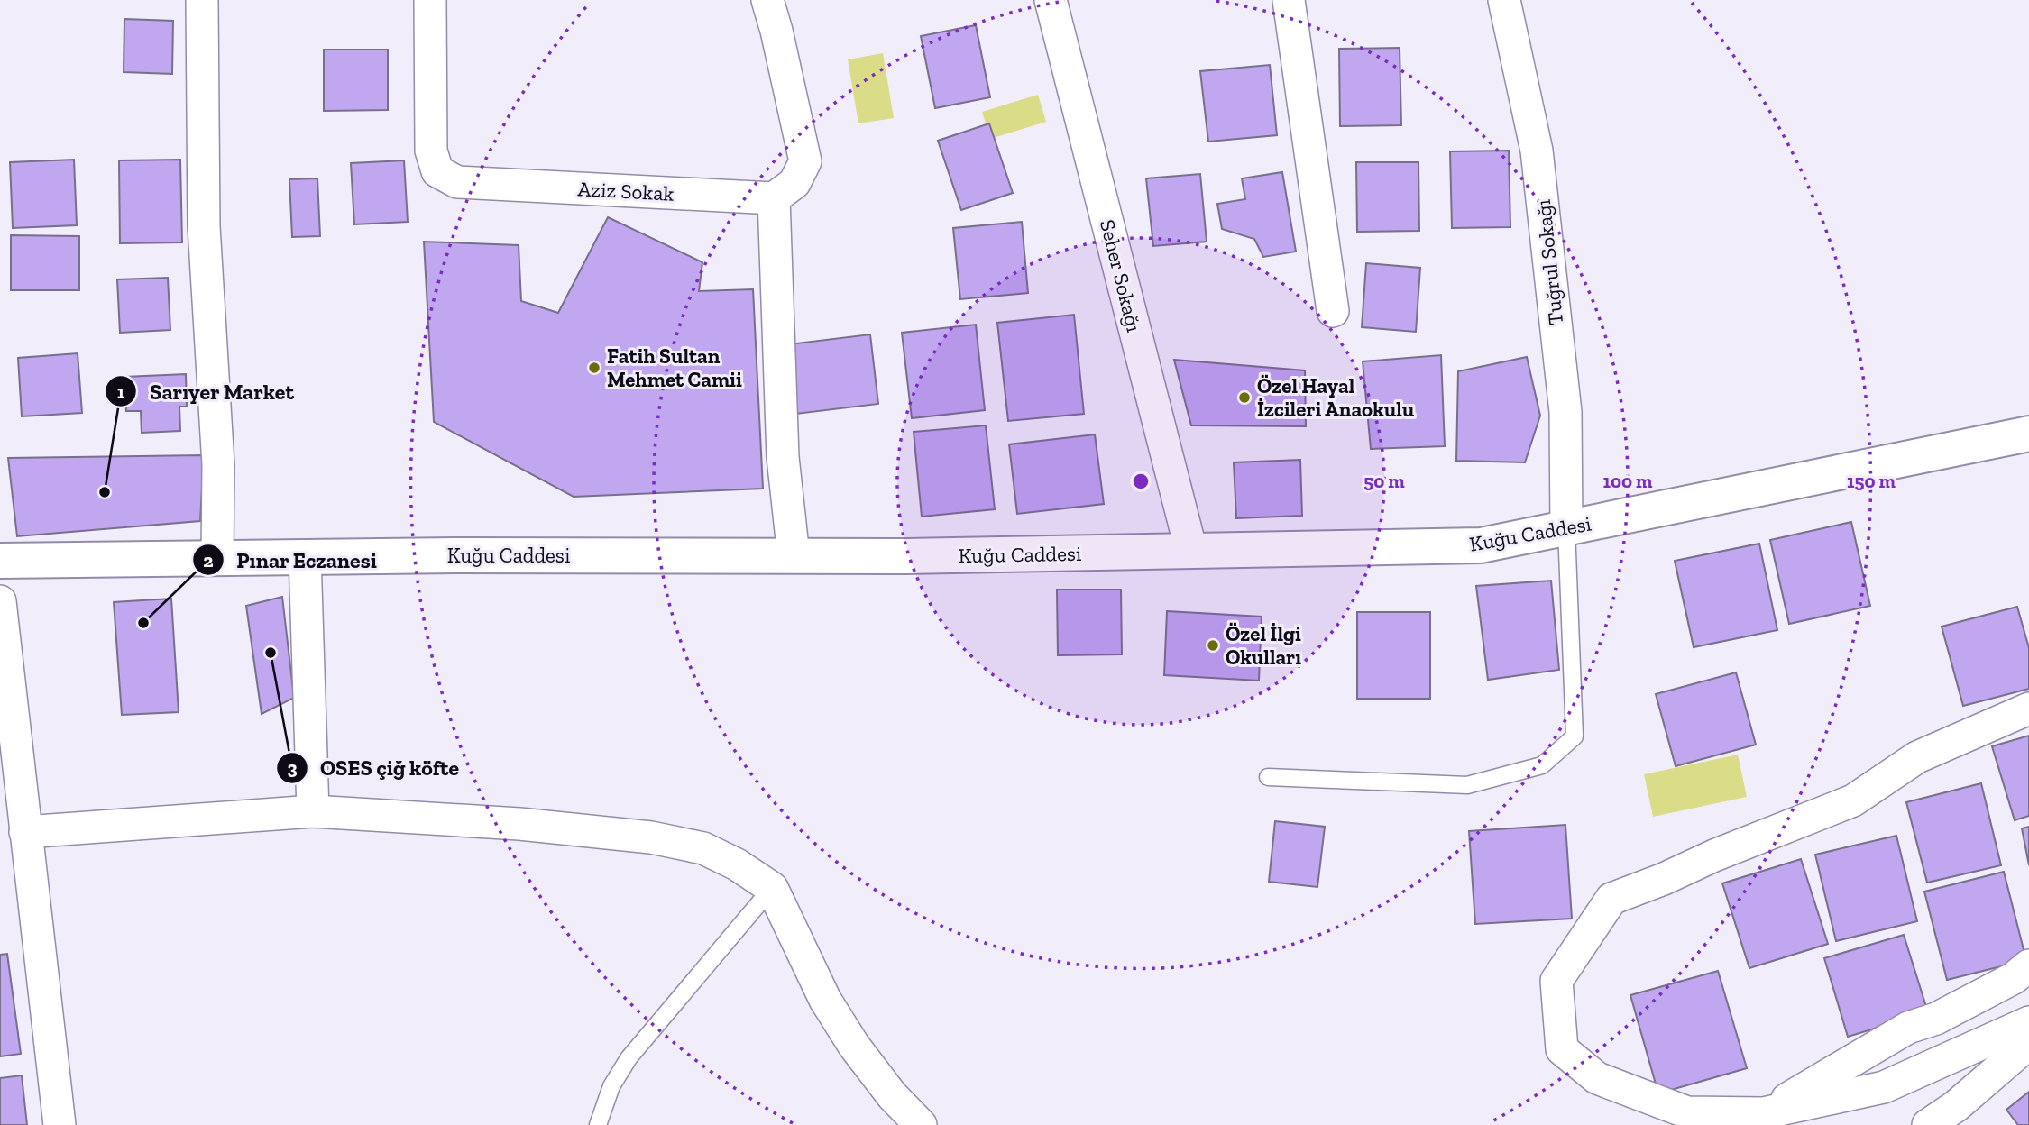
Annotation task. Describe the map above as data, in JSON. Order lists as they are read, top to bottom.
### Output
{
  "streets": {
    "street": [
      "Aziz Sokak",
      "Tuğrul Sokağı",
      "Seher Sokağı",
      "Kuğu Caddesi"
    ]
  },
  "crossings": [
    ["Tuğrul Sokağı", "Kuğu Caddesi"],
    ["Seher Sokağı", "Kuğu Caddesi"]
  ],
  "places": [
    "Fatih Sultan Mehmet Camii",
    "Özel Hayal İzcileri Anaokulu",
    "Sarıyer Market",
    "Pınar Eczanesi",
    "Özel İlgi Okulları",
    "OSES çiğ köfte"
  ],
  "rings": ["50 m", "100 m", "150 m"]
}
